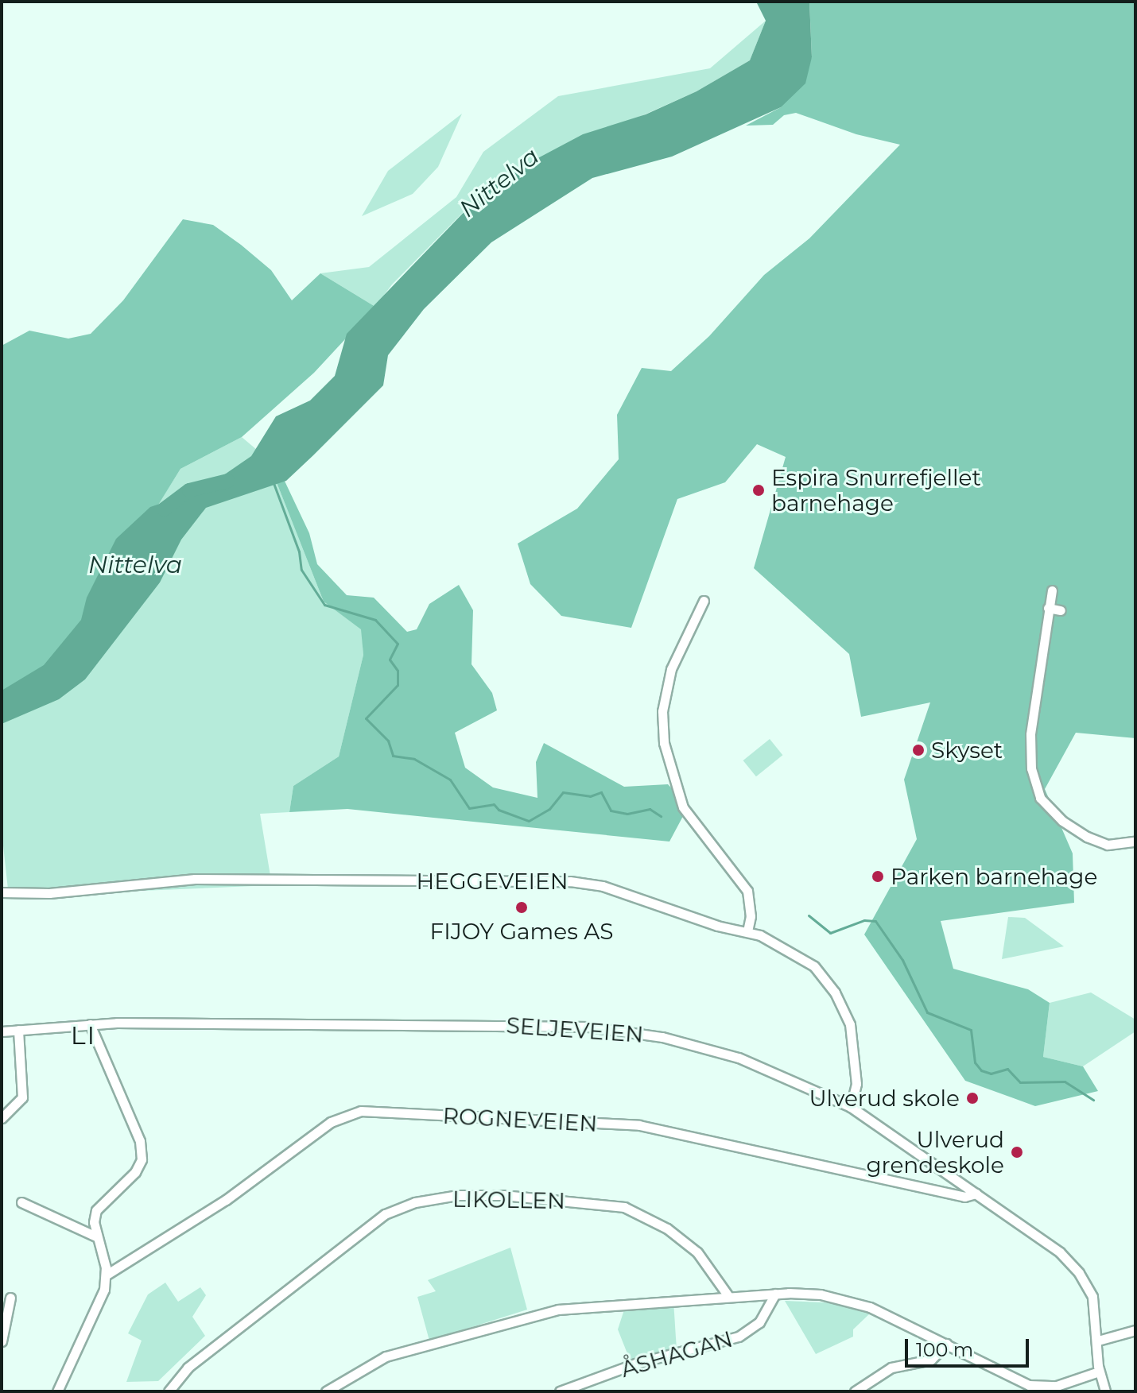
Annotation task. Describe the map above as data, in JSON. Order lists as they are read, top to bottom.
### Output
{
  "streets": {
    "street": [
      "HEGGEVEIEN",
      "SELJEVEIEN",
      "ROGNEVEIEN",
      "LIKOLLEN",
      "ÅSHAGAN"
    ]
  },
  "crossings": [
    ["HEGGEVEIEN", "SELJEVEIEN"],
    ["SELJEVEIEN", "ROGNEVEIEN"]
  ],
  "districts": ["LI"],
  "water": ["Nittelva"],
  "places": [
    "Espira Snurrefjellet barnehage",
    "Skyset",
    "Parken barnehage",
    "FIJOY Games AS",
    "Ulverud skole",
    "Ulverud grendeskole"
  ],
  "scale_bar": "100 m"
}
